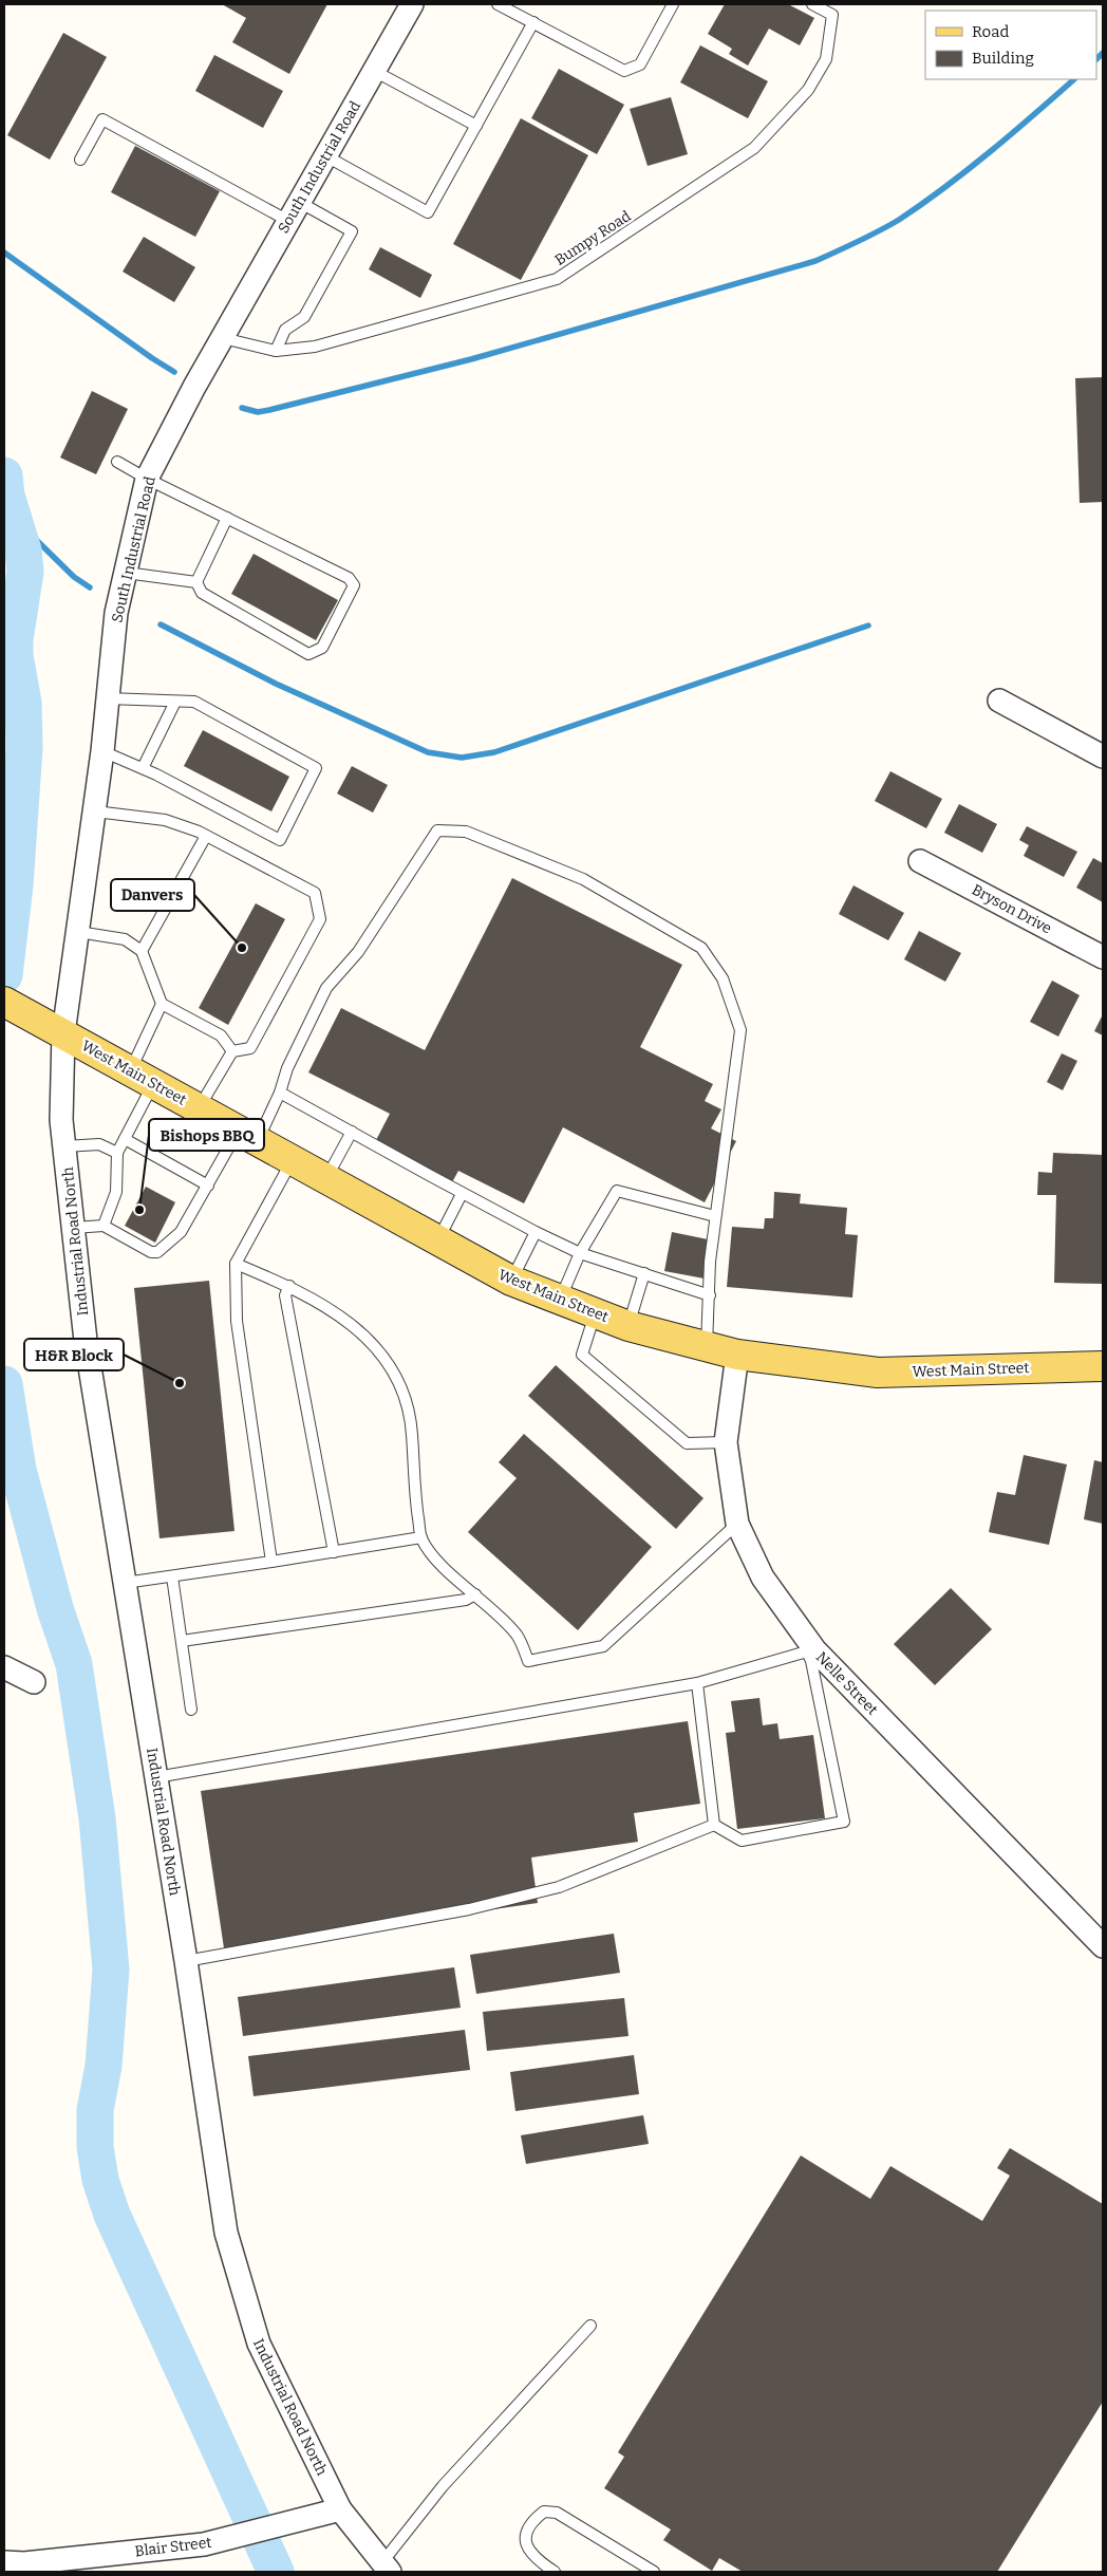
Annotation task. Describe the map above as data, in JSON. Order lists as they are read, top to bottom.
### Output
{
  "streets": {
    "main road": ["West Main Street"],
    "street": [
      "South Industrial Road",
      "Bryson Drive",
      "Industrial Road North",
      "Nelle Street",
      "Blair Street"
    ],
    "lane": ["Bumpy Road"]
  },
  "crossings": [
    ["South Industrial Road", "Bumpy Road"],
    ["South Industrial Road", "West Main Street"],
    ["South Industrial Road", "Industrial Road North"],
    ["West Main Street", "Industrial Road North"],
    ["West Main Street", "Nelle Street"],
    ["Industrial Road North", "Blair Street"]
  ],
  "places": ["Danvers", "Bishops BBQ", "H&R Block"],
  "legend": ["Road", "Building"]
}
